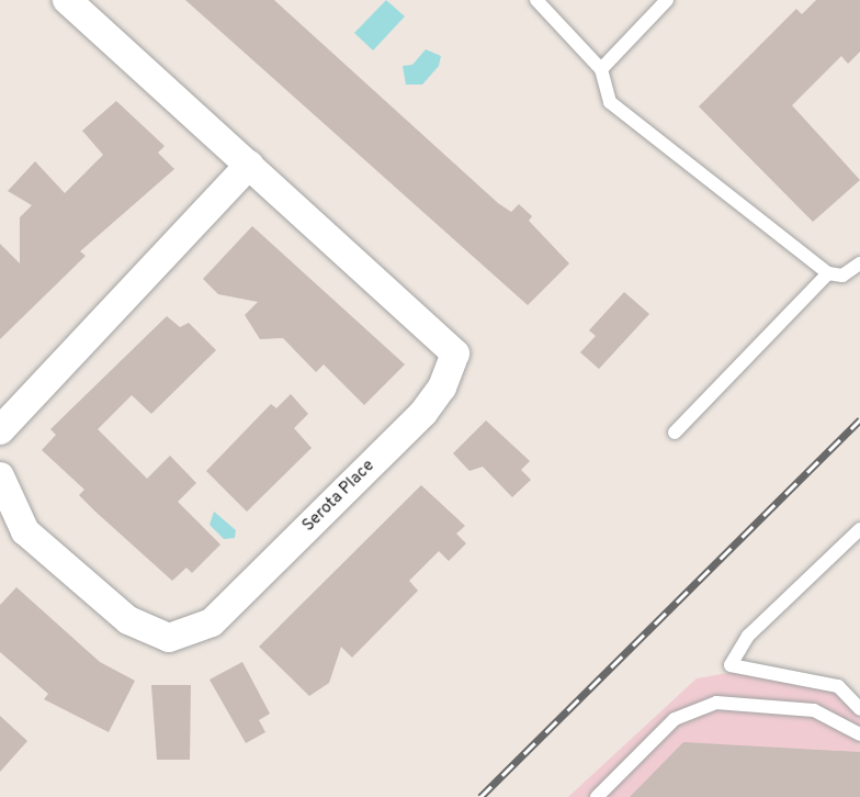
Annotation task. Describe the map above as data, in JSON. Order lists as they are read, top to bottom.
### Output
{
  "streets": {
    "street": ["Serota Place"]
  }
}
